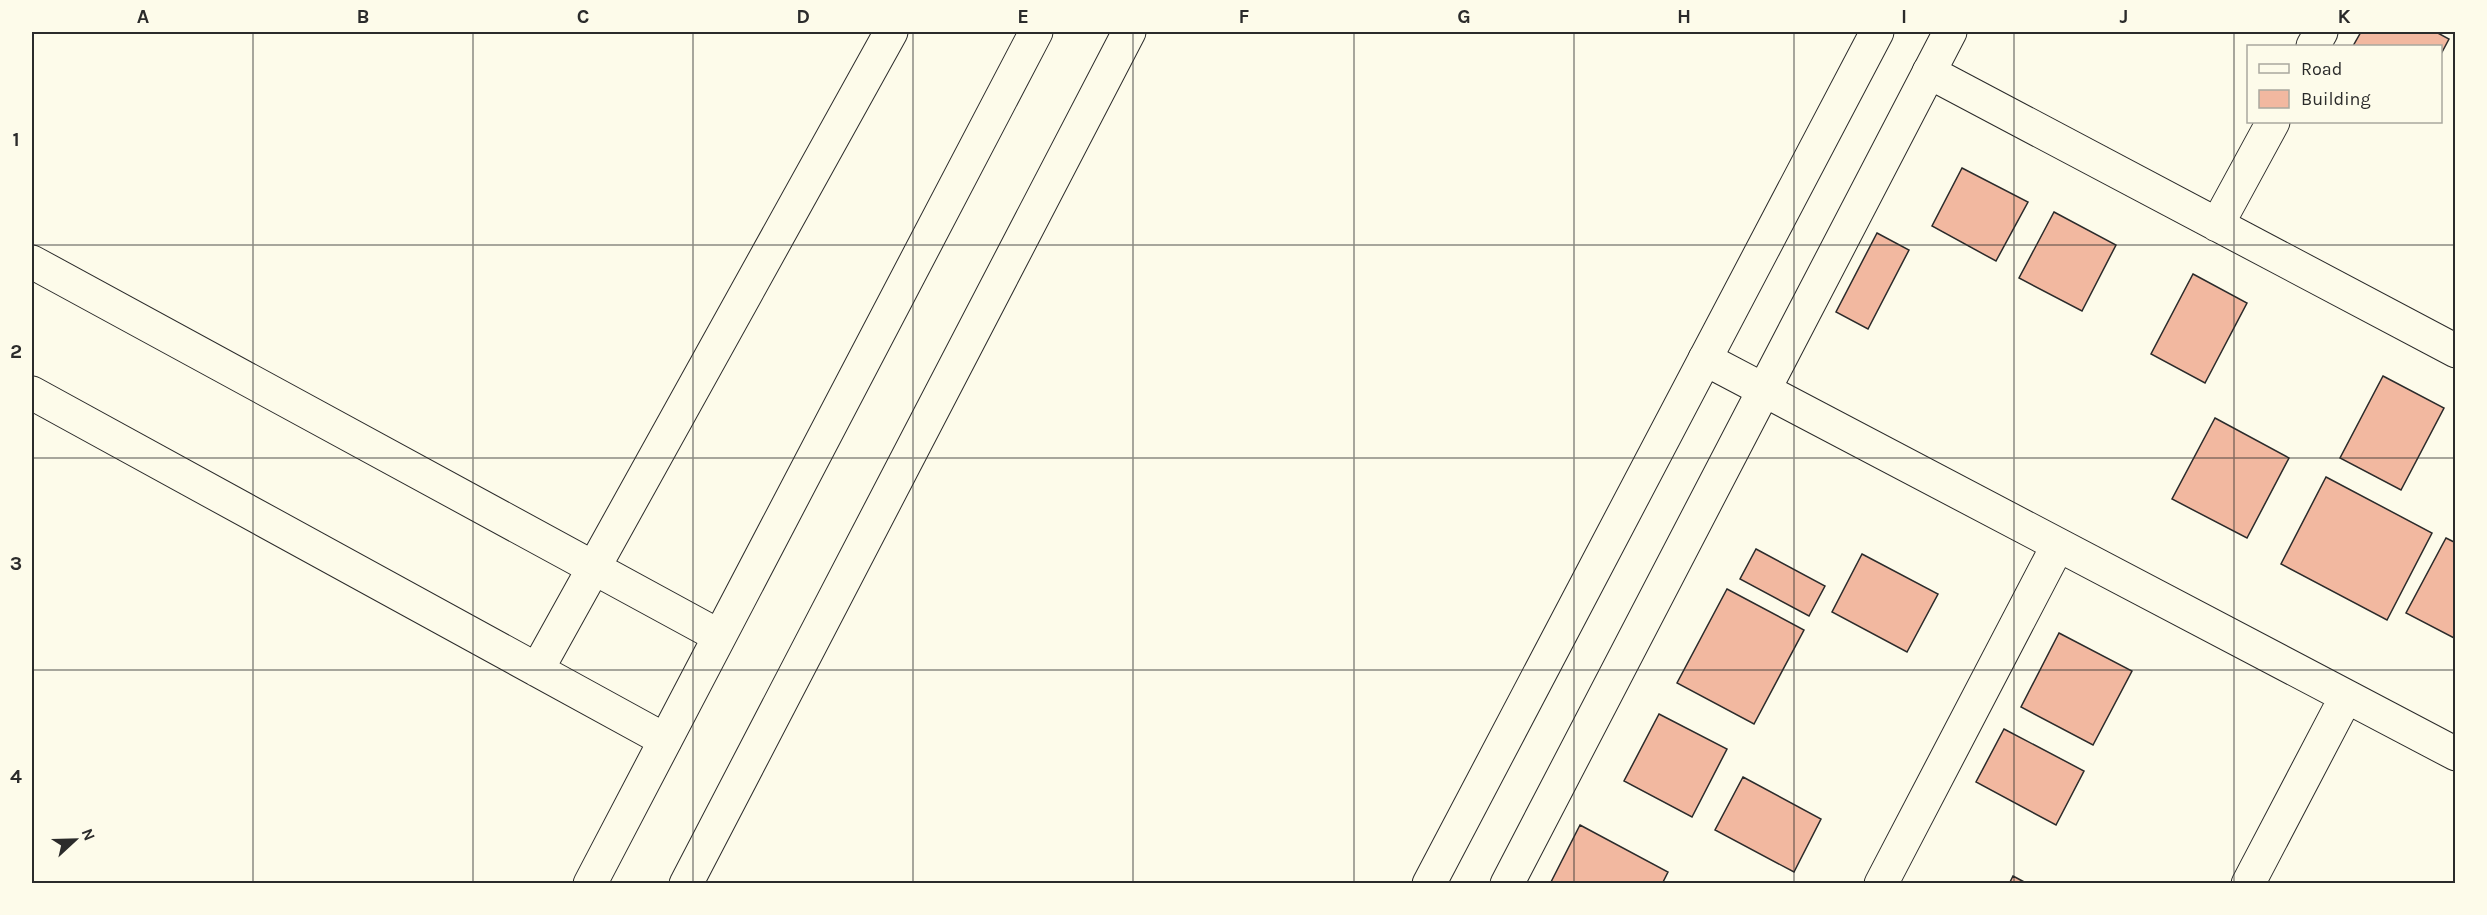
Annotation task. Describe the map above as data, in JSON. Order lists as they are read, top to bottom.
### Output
{
  "legend": ["Road", "Building"],
  "north": "right",
  "grid": {
    "columns": [
      "A",
      "B",
      "C",
      "D",
      "E",
      "F",
      "G",
      "H",
      "I",
      "J",
      "K"
    ],
    "rows": [
      "1",
      "2",
      "3",
      "4"
    ]
  }
}
